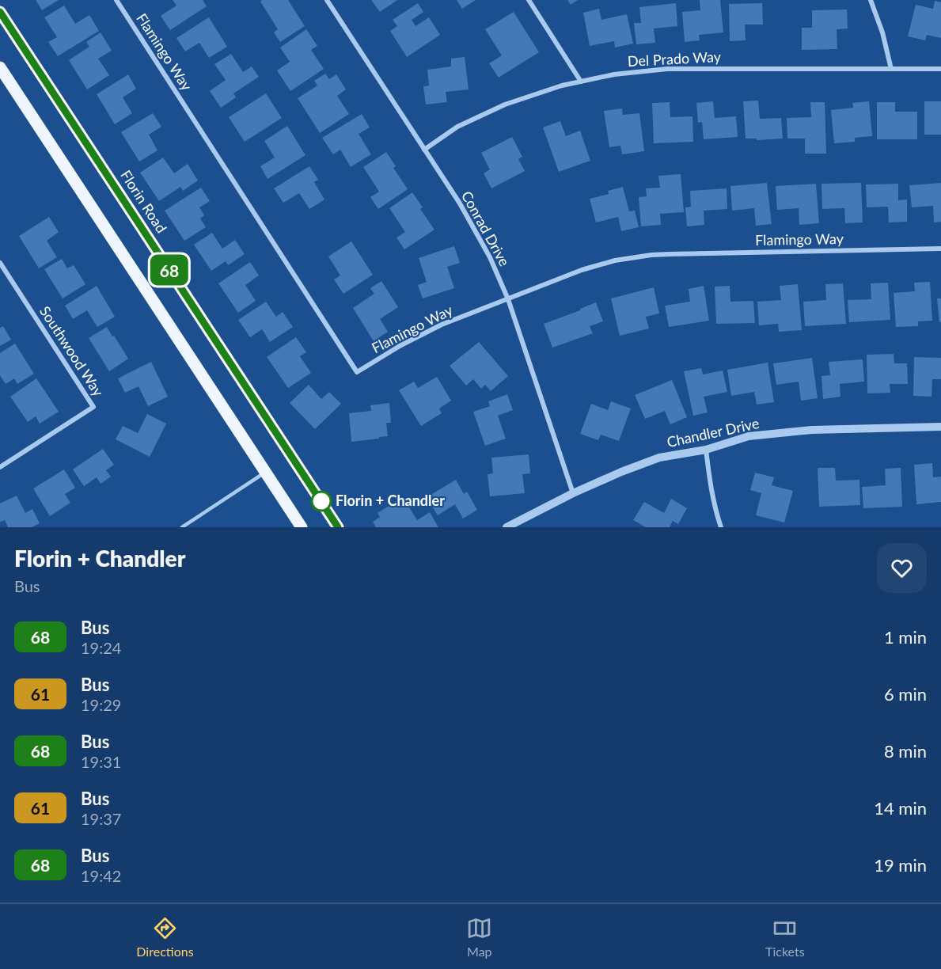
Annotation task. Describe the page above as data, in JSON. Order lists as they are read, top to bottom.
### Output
{
  "streets": {
    "main road": ["Florin Road"],
    "street": [
      "Flamingo Way",
      "Del Prado Way",
      "Conrad Drive",
      "Southwood Way",
      "Chandler Drive"
    ]
  },
  "crossings": [
    ["Flamingo Way", "Conrad Drive"],
    ["Del Prado Way", "Conrad Drive"],
    ["Conrad Drive", "Chandler Drive"]
  ],
  "places": ["Florin + Chandler"],
  "lines": ["bus line 68"],
  "page": {
    "on_map": "68",
    "heading": ["Florin + Chandler", "Bus"],
    "list": [
      {
        "mark": "68",
        "name": "Bus",
        "note": "19:24",
        "value": "1 min"
      },
      {
        "mark": "61",
        "name": "Bus",
        "note": "19:29",
        "value": "6 min"
      },
      {
        "mark": "68",
        "name": "Bus",
        "note": "19:31",
        "value": "8 min"
      },
      {
        "mark": "61",
        "name": "Bus",
        "note": "19:37",
        "value": "14 min"
      },
      {
        "mark": "68",
        "name": "Bus",
        "note": "19:42",
        "value": "19 min"
      }
    ],
    "tabs": ["Directions", "Map", "Tickets"]
  }
}
